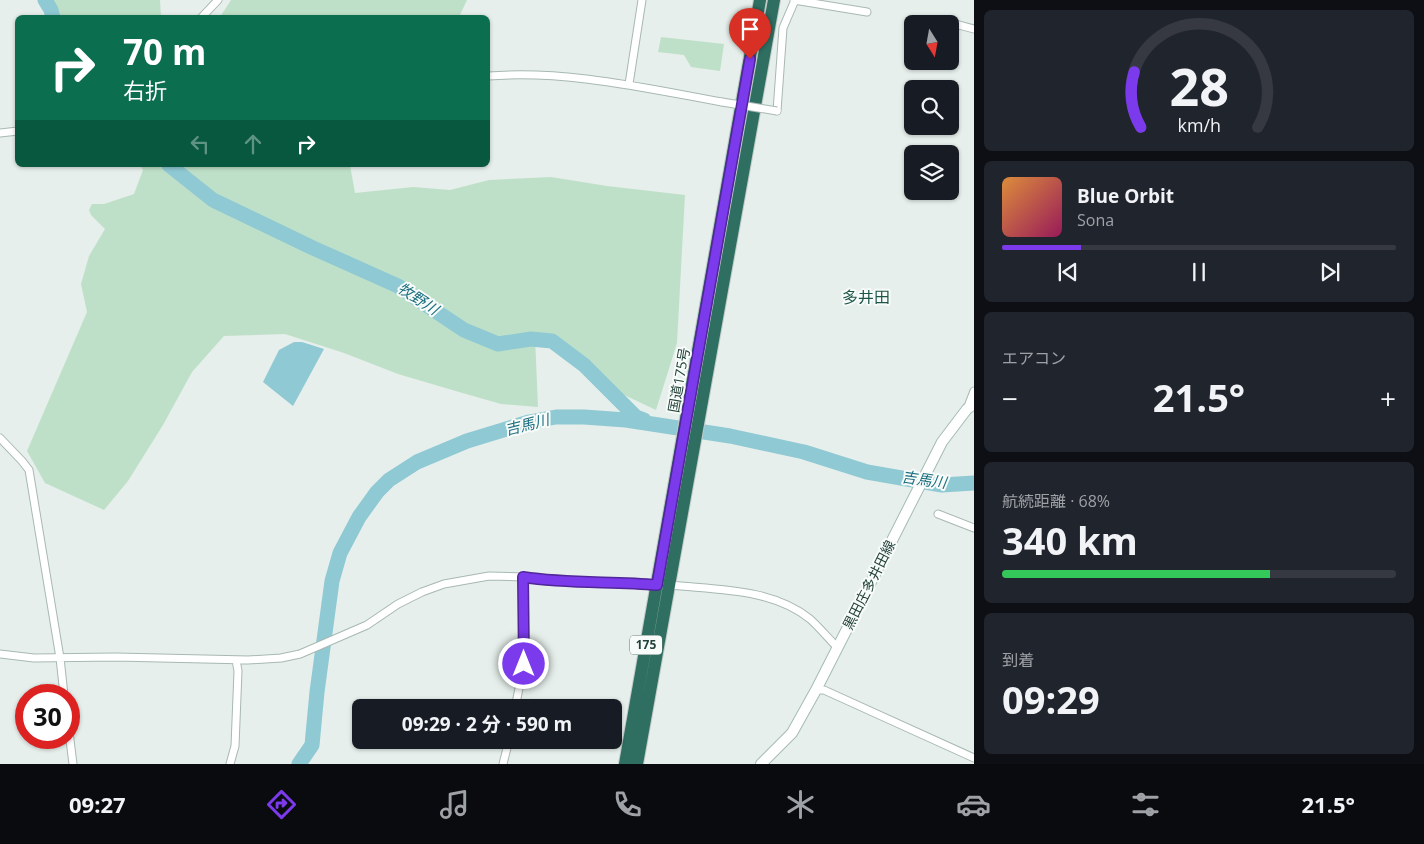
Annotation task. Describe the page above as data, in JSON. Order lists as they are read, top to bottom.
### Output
{
  "streets": {
    "highway": ["国道175号", "175"],
    "main road": ["黒田庄多井田線"]
  },
  "districts": ["多井田"],
  "water": ["牧野川", "吉馬川"],
  "north": "bottom",
  "page": {
    "turn": ["70 m", "右折"],
    "song": ["Blue Orbit", "Sona"],
    "tile": [
      "エアコン",
      ["航続距離 · 68%", "340 km"],
      ["到着", "09:29"]
    ],
    "heat": ["−", "21.5°", "+"],
    "limit": "30",
    "trip": "09:29 · 2 分 · 590 m",
    "tabs": ["09:27", "21.5°"],
    "gauge": ["28", "km/h"]
  }
}
